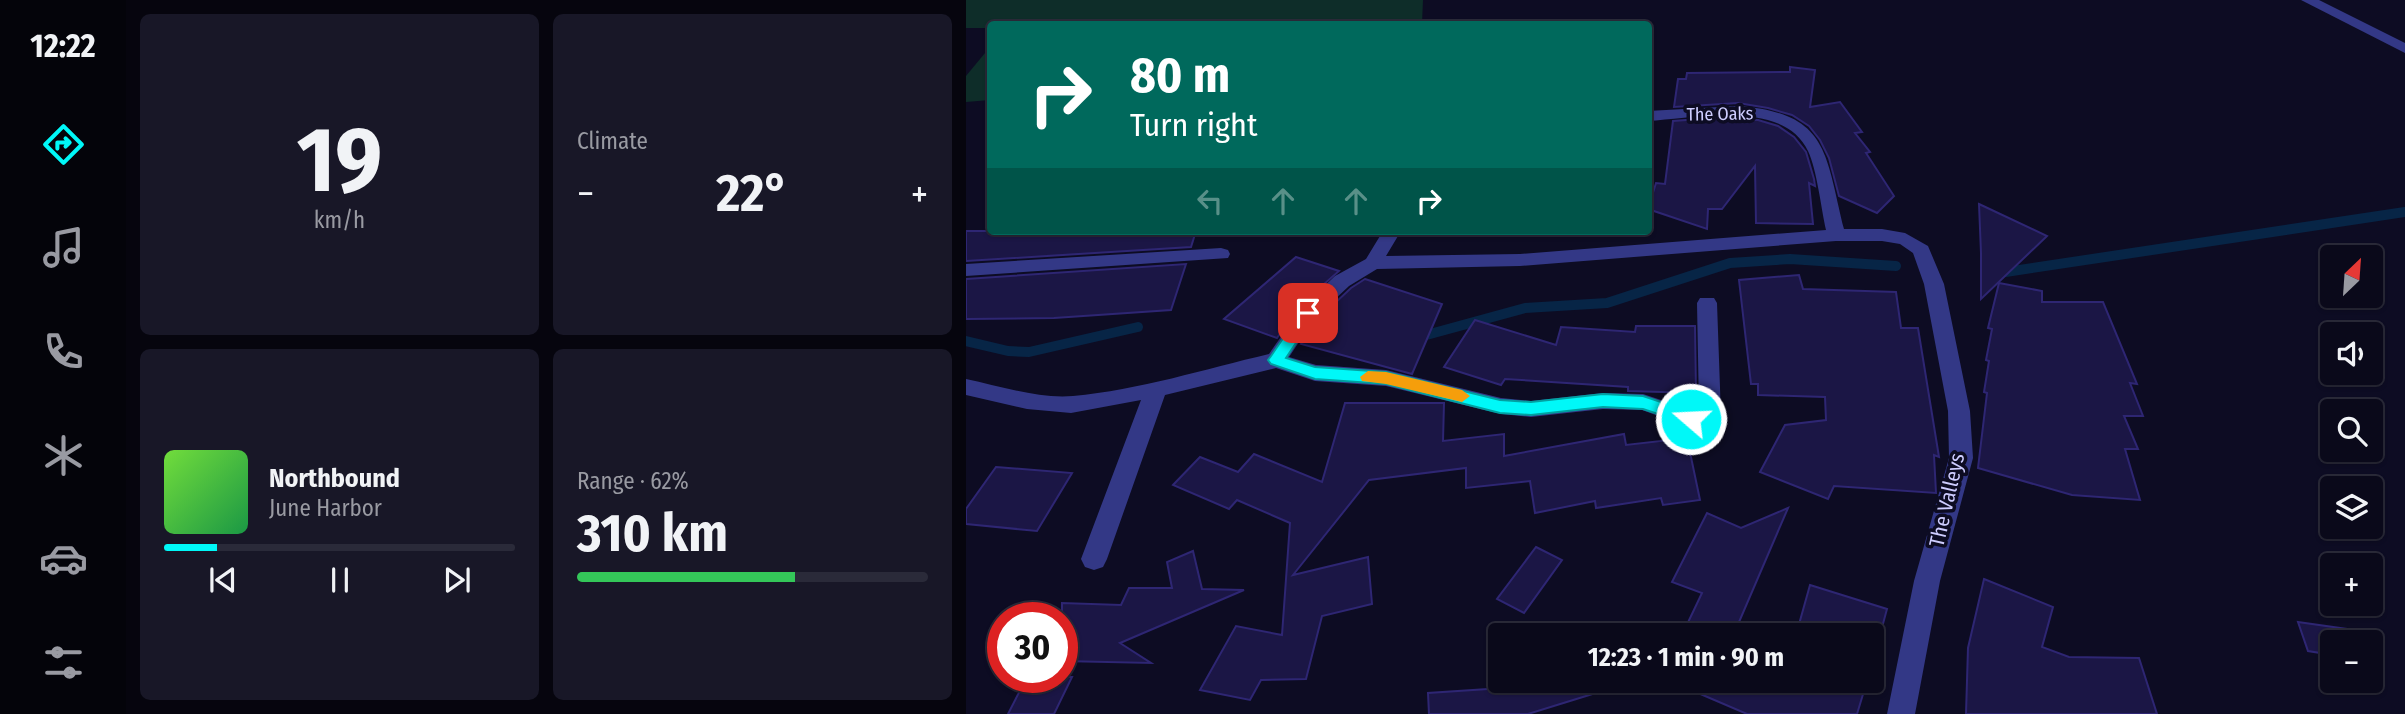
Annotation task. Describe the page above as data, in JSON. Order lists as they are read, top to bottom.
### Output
{
  "streets": {
    "street": ["The Oaks", "The Valleys"]
  },
  "crossings": [
    ["The Oaks", "The Valleys"]
  ],
  "north": "top right",
  "page": {
    "tabs": "12:22",
    "tile": [
      ["19", "km/h"],
      "Climate",
      ["Range · 62%", "310 km"]
    ],
    "turn": ["80 m", "Turn right"],
    "heat": ["−", "22°", "+"],
    "map_buttons": ["+", "−"],
    "song": ["Northbound", "June Harbor"],
    "limit": "30",
    "trip": "12:23 · 1 min · 90 m"
  }
}
